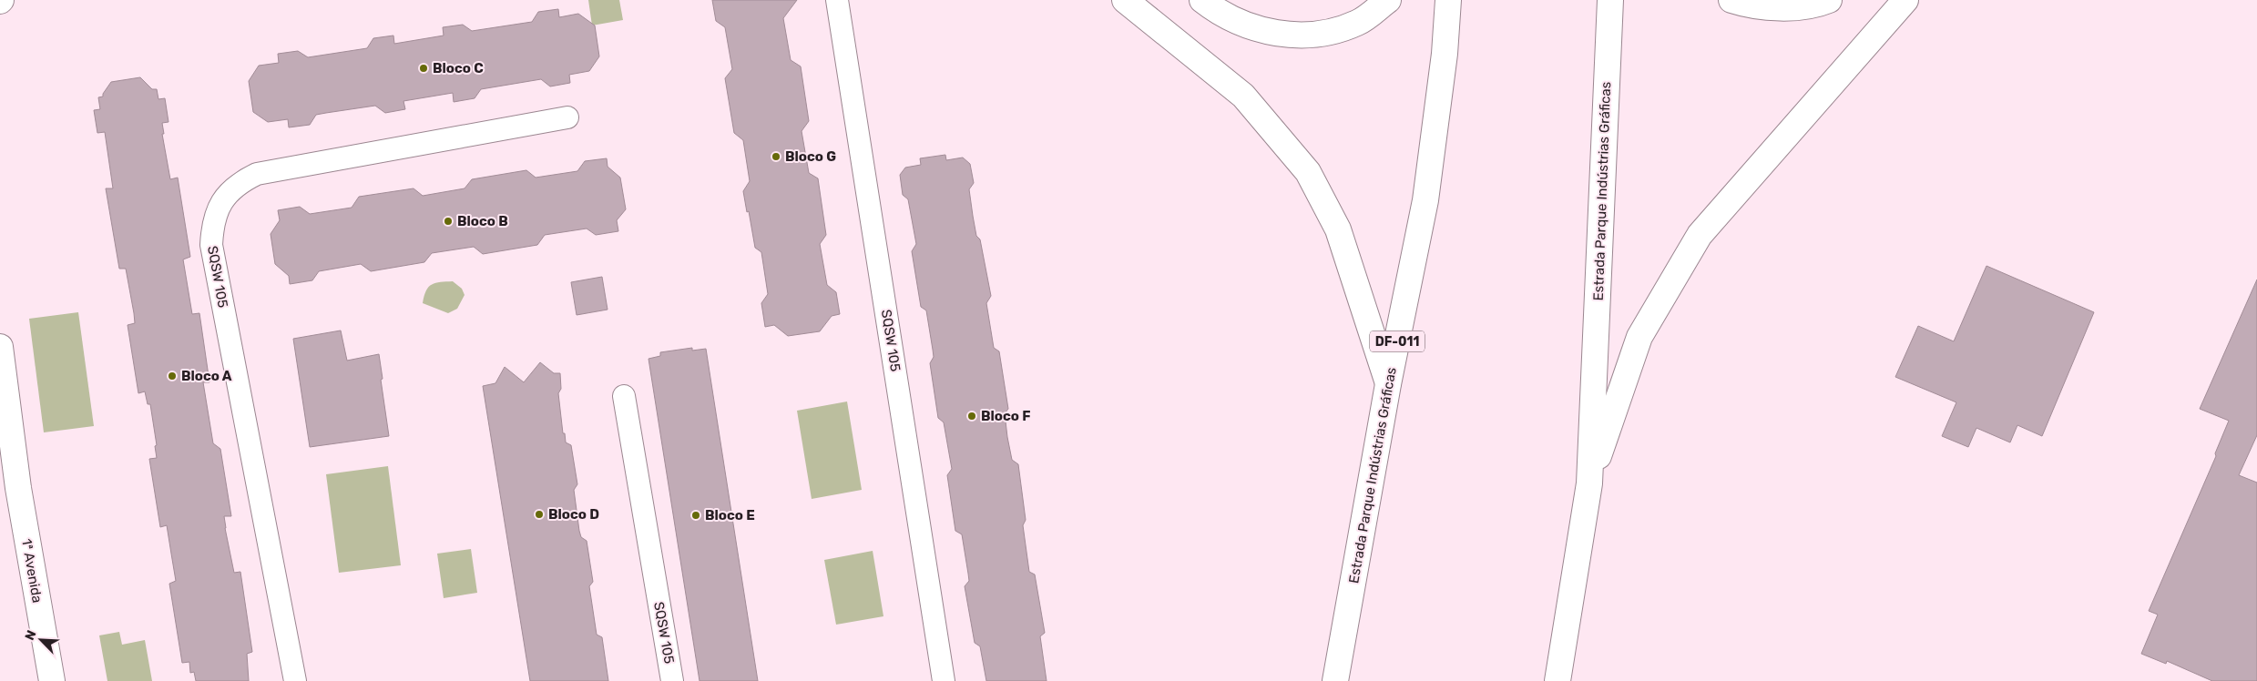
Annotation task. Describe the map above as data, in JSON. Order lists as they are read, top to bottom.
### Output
{
  "streets": {
    "main road": ["Estrada Parque Indústrias Gráficas", "DF-011", "1ª Avenida"],
    "street": ["SQSW 105"]
  },
  "places": [
    "Bloco C",
    "Bloco G",
    "Bloco B",
    "Bloco A",
    "Bloco F",
    "Bloco D",
    "Bloco E"
  ],
  "north": "top left"
}
